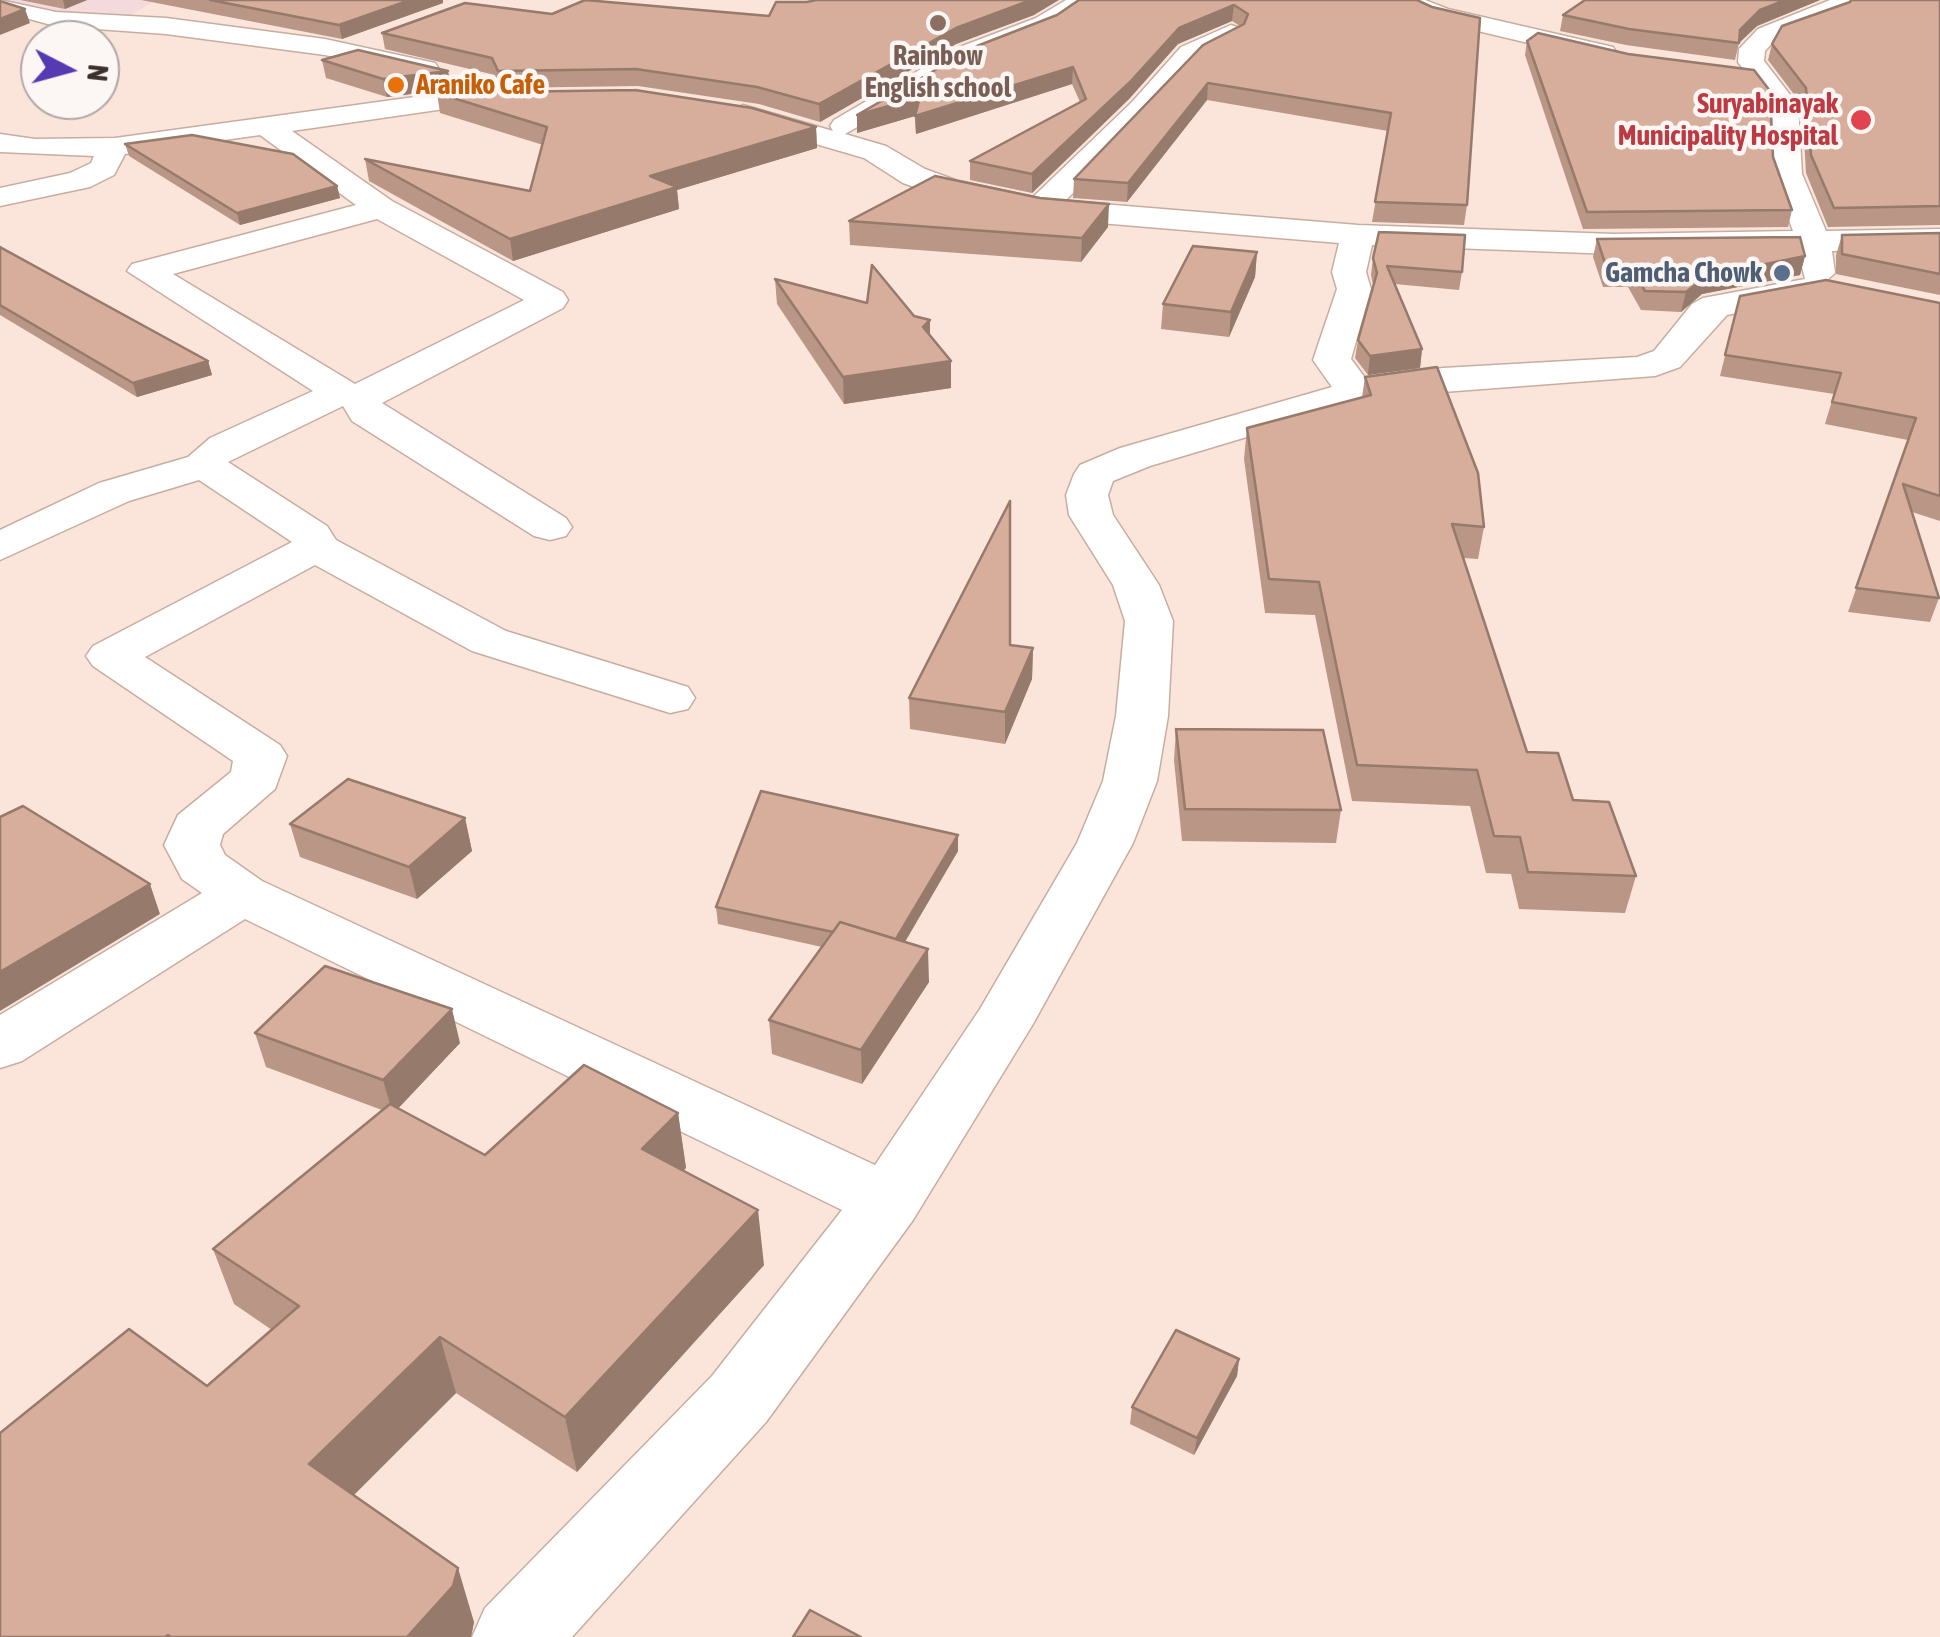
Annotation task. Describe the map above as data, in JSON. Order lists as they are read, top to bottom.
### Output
{
  "places": [
    "Rainbow English school",
    "Araniko Cafe",
    "Suryabinayak Municipality Hospital",
    "Gamcha Chowk"
  ],
  "north": "right"
}
